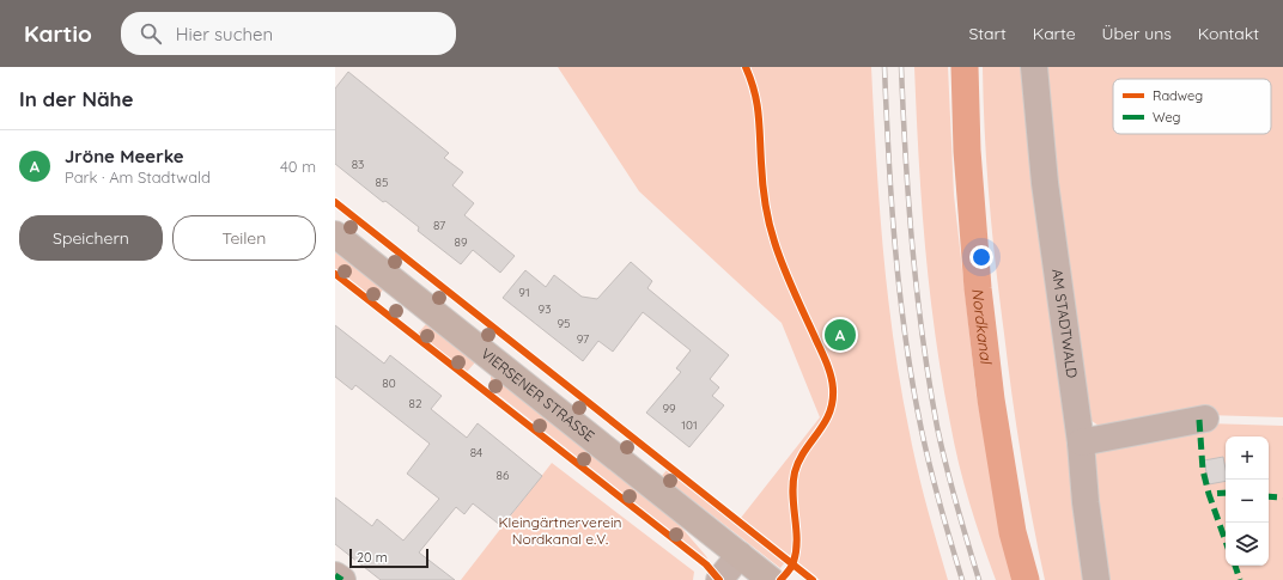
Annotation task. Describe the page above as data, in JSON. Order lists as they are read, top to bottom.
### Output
{
  "streets": {
    "main road": ["VIERSENER STRASSE"],
    "street": ["AM STADTWALD"]
  },
  "water": ["Nordkanal"],
  "parks": ["Kleingärtnerverein Nordkanal e.V."],
  "house_numbers": [
    "83",
    "85",
    "87",
    "89",
    "91",
    "93",
    "95",
    "97",
    "80",
    "82",
    "99",
    "101",
    "84",
    "86"
  ],
  "legend": ["Radweg", "Weg"],
  "scale_bar": "20 m",
  "page": {
    "header": "Kartio",
    "search": "Hier suchen",
    "nav": [
      "Start",
      "Karte",
      "Über uns",
      "Kontakt"
    ],
    "heading": "In der Nähe",
    "list": [
      {
        "mark": "A",
        "name": "Jröne Meerke",
        "note": "Park · Am Stadtwald",
        "value": "40 m"
      }
    ],
    "buttons": ["Speichern", "Teilen"],
    "pins": "A",
    "map_buttons": ["+", "−"],
    "scale": "20 m"
  }
}
